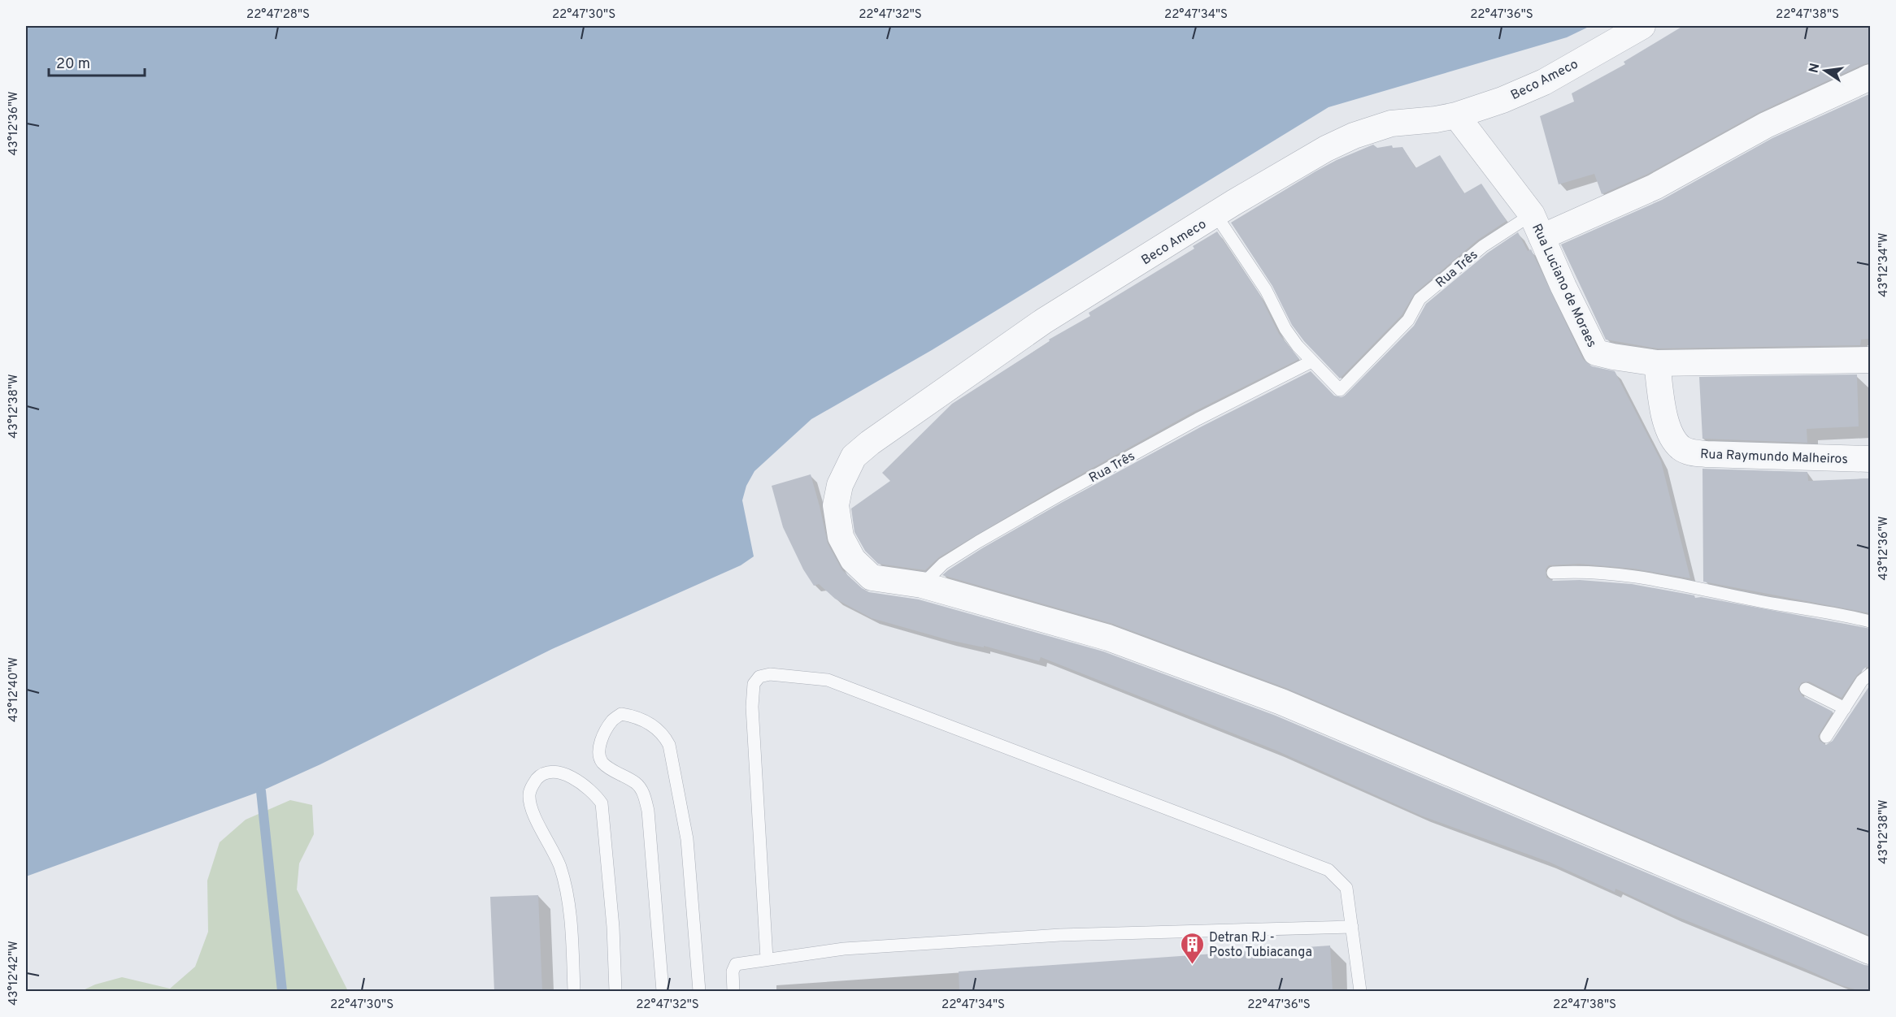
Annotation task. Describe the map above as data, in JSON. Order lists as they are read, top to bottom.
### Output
{
  "streets": {
    "street": ["Beco Ameco", "Rua Luciano de Moraes", "Rua Raymundo Malheiros"],
    "lane": ["Rua Três"]
  },
  "crossings": [
    ["Beco Ameco", "Rua Três"],
    ["Beco Ameco", "Rua Luciano de Moraes"],
    ["Rua Três", "Rua Luciano de Moraes"],
    ["Rua Luciano de Moraes", "Rua Raymundo Malheiros"]
  ],
  "places": {
    "building": ["Detran RJ - Posto Tubiacanga"]
  },
  "scale_bar": "20 m",
  "north": "left",
  "coordinates": [
    "22°47'28\"S",
    "22°47'30\"S",
    "22°47'32\"S",
    "22°47'34\"S",
    "22°47'36\"S",
    "22°47'38\"S",
    "43°12'36\"W",
    "43°12'34\"W",
    "43°12'38\"W",
    "43°12'40\"W",
    "43°12'42\"W"
  ]
}
